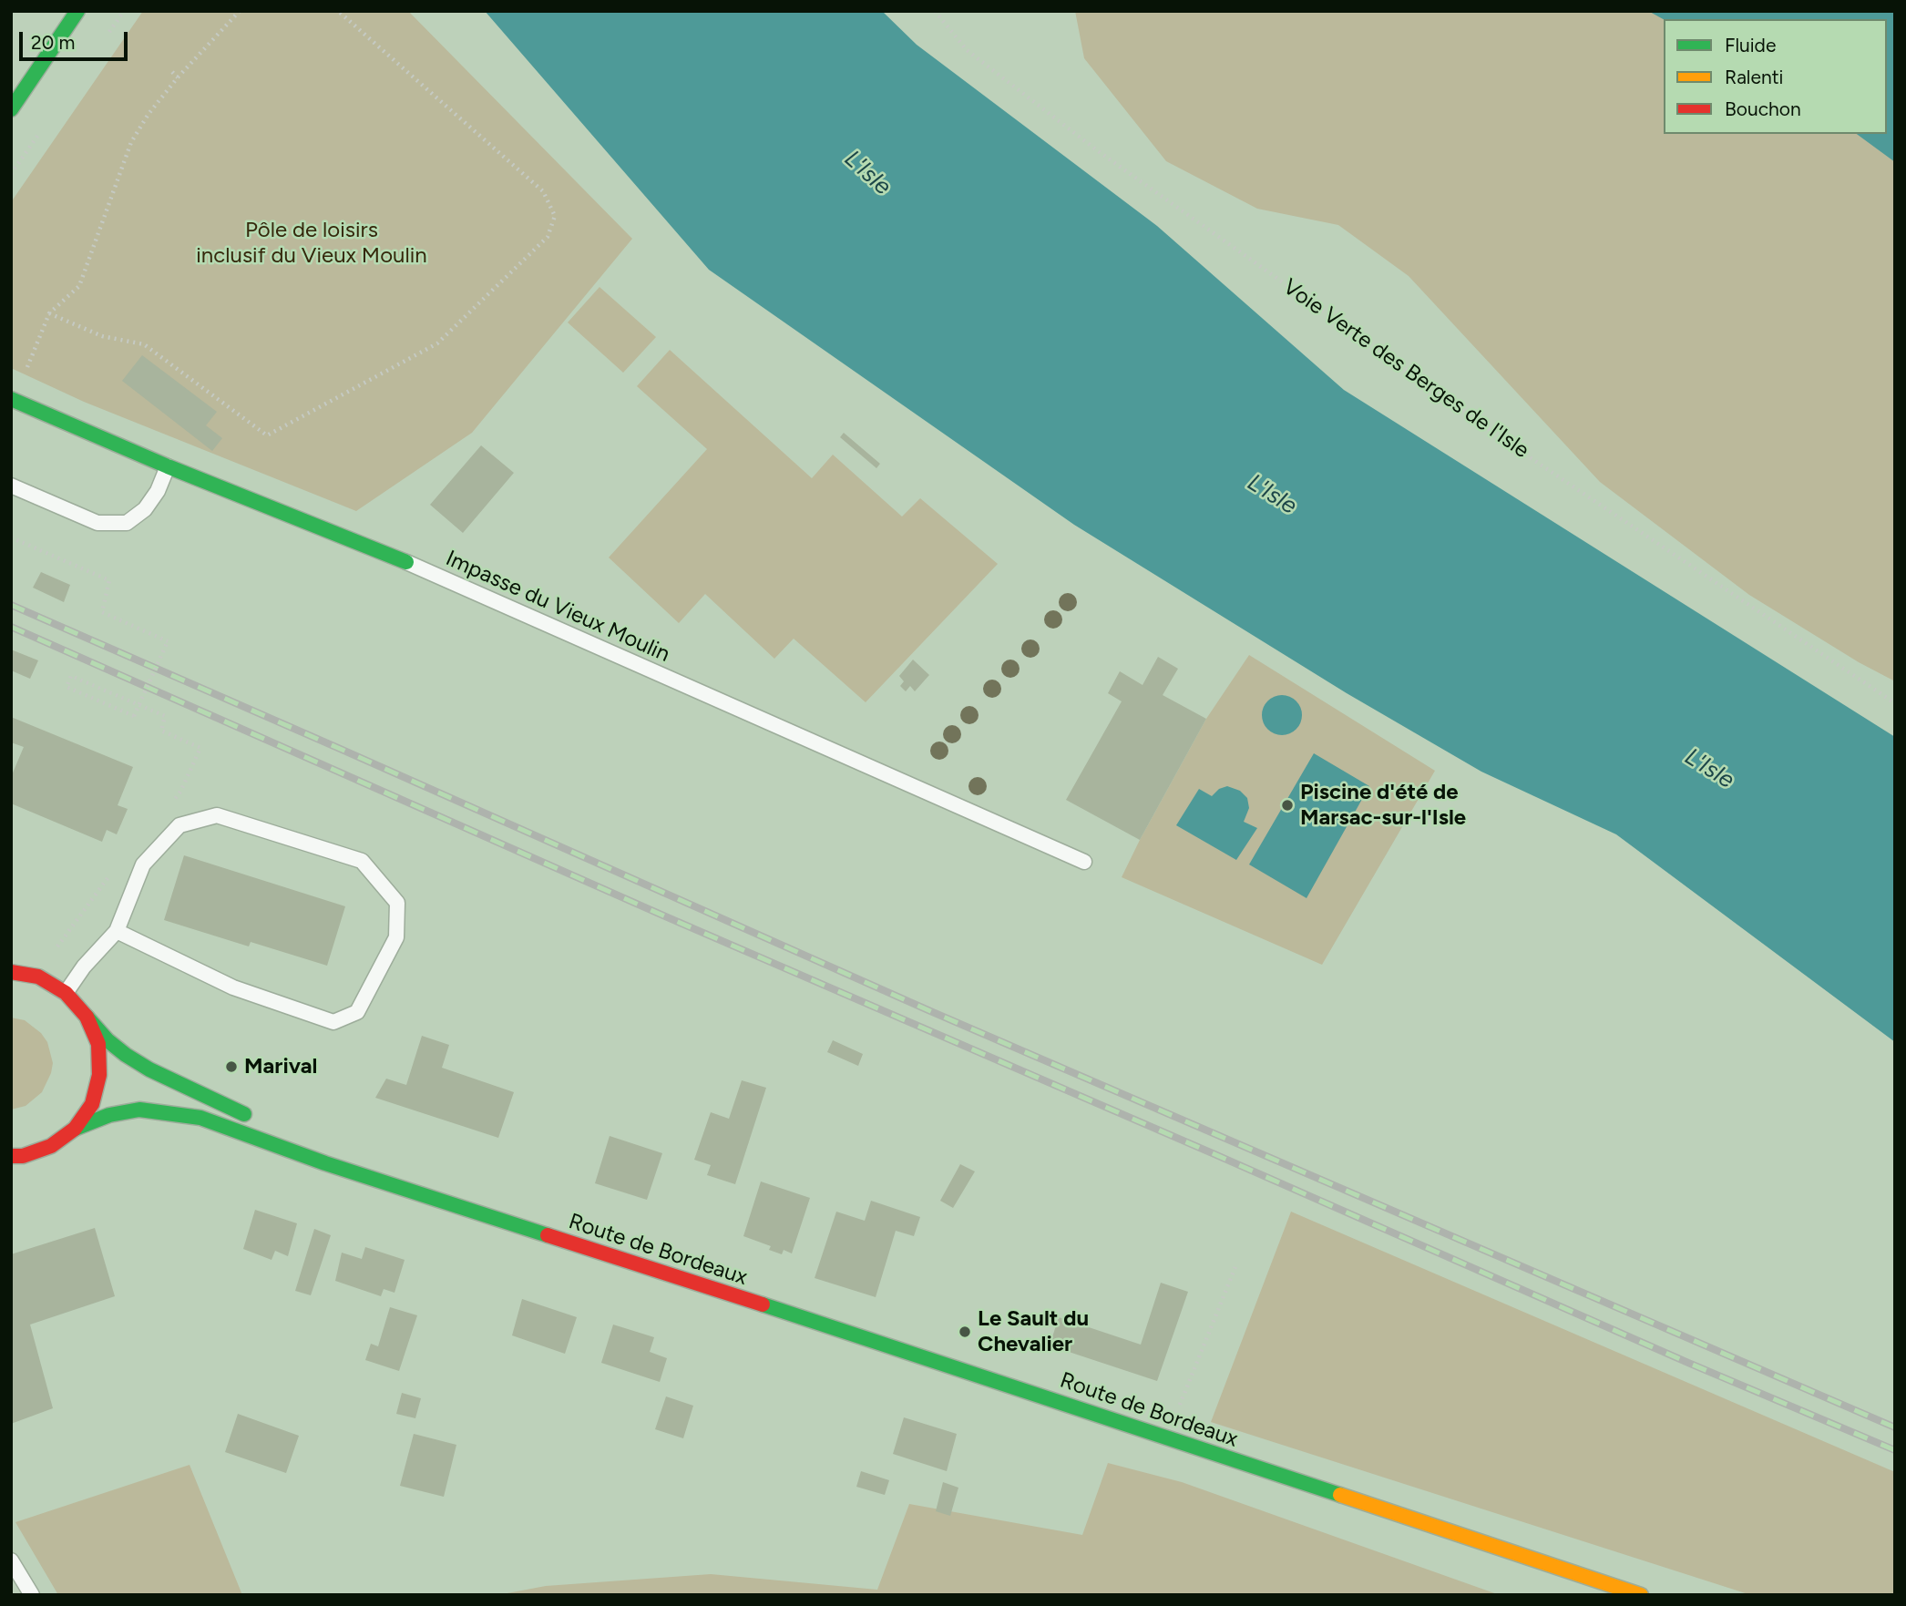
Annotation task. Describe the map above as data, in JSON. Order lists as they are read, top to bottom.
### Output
{
  "streets": {
    "main road": ["Impasse du Vieux Moulin", "Route de Bordeaux"],
    "path": ["Voie Verte des Berges de l'Isle"]
  },
  "water": ["L'Isle"],
  "parks": ["Pôle de loisirs inclusif du Vieux Moulin"],
  "places": ["Piscine d'été de Marsac-sur-l'Isle", "Marival", "Le Sault du Chevalier"],
  "legend": ["Fluide", "Ralenti", "Bouchon"],
  "scale_bar": "20 m"
}
